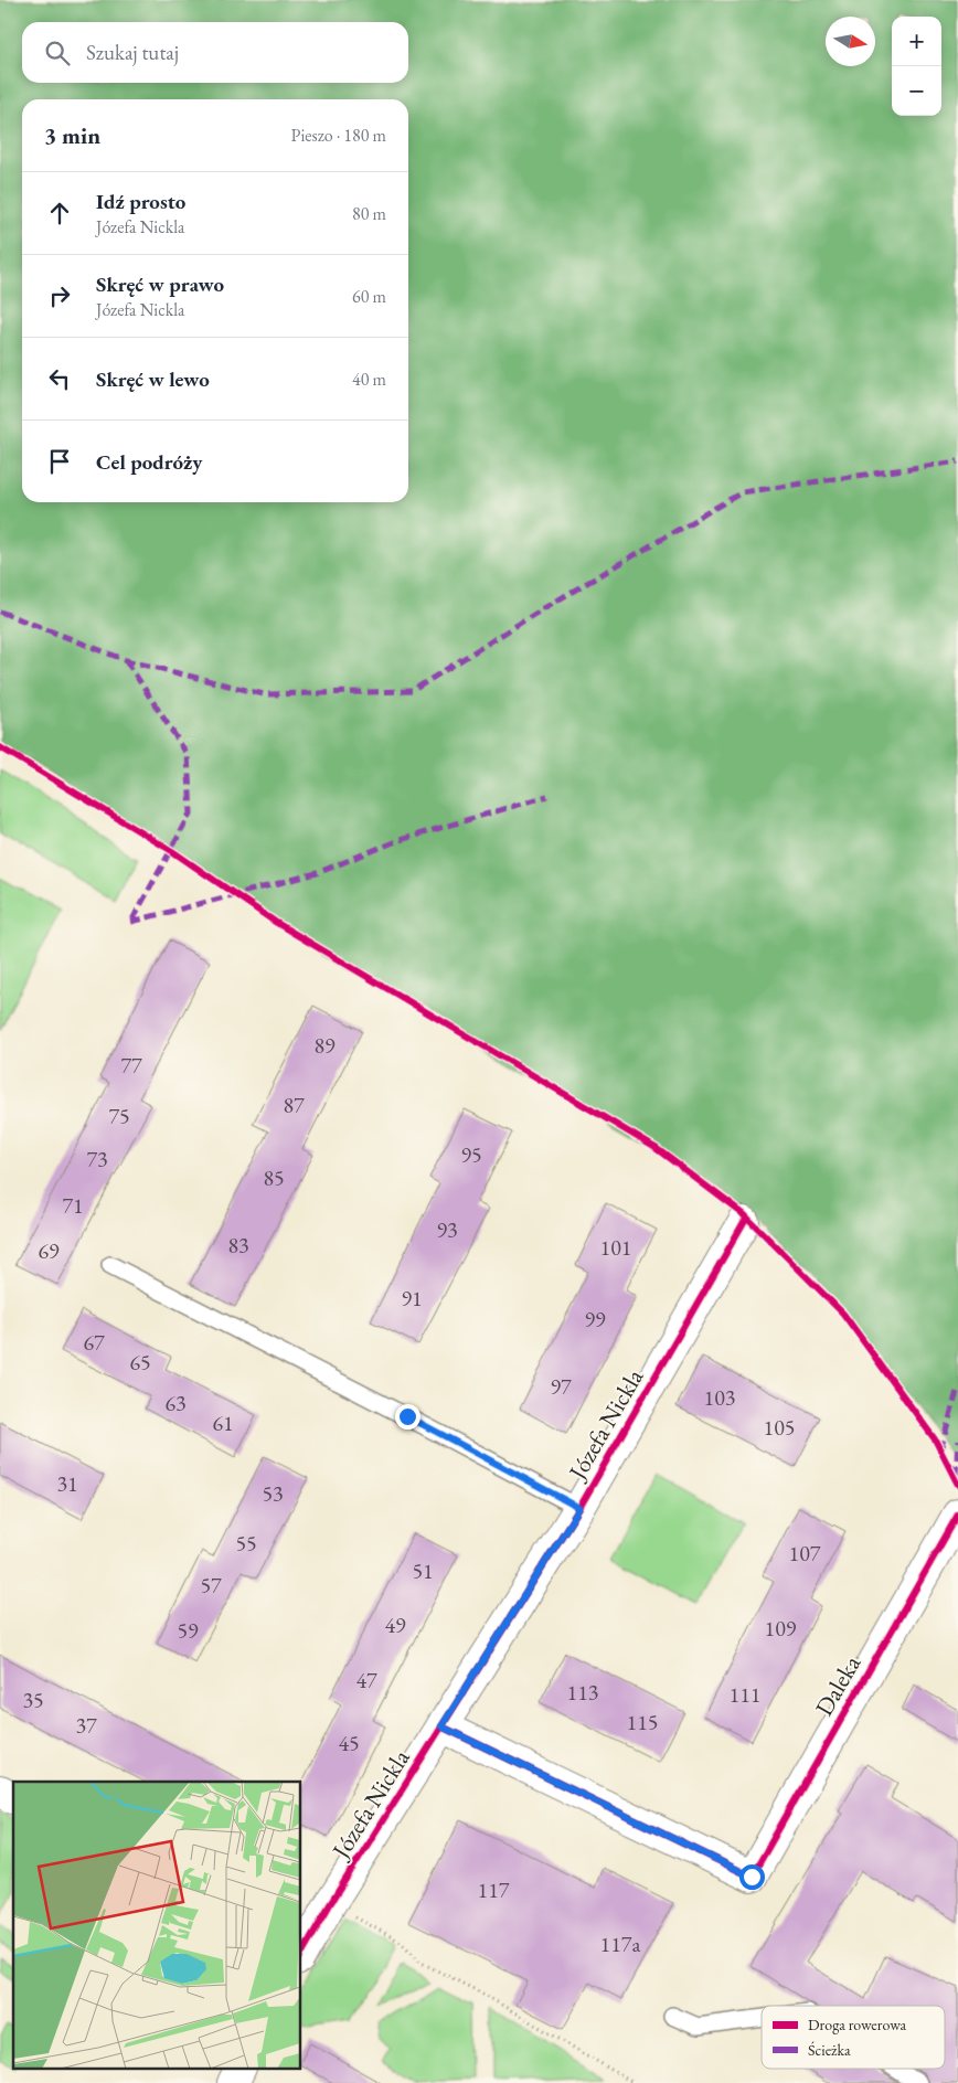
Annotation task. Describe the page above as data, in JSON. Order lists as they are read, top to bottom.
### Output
{
  "streets": {
    "street": ["Józefa Nickla", "Daleka"]
  },
  "crossings": [
    ["Józefa Nickla", "Daleka"]
  ],
  "house_numbers": [
    "89",
    "77",
    "87",
    "75",
    "95",
    "73",
    "85",
    "71",
    "93",
    "83",
    "101",
    "69",
    "91",
    "99",
    "67",
    "65",
    "97",
    "103",
    "63",
    "61",
    "105",
    "31",
    "53",
    "55",
    "107",
    "51",
    "57",
    "49",
    "109",
    "59",
    "47",
    "113",
    "111",
    "35",
    "115",
    "37",
    "45",
    "117",
    "117a"
  ],
  "legend": ["Droga rowerowa", "Ścieżka"],
  "north": "right",
  "page": {
    "map_buttons": ["+", "−"],
    "search": "Szukaj tutaj",
    "heading": ["3 min", "Pieszo · 180 m"],
    "list": [
      ["Idź prosto", "Józefa Nickla", "80 m"],
      ["Skręć w prawo", "Józefa Nickla", "60 m"],
      ["Skręć w lewo", "40 m"],
      "Cel podróży"
    ]
  }
}
